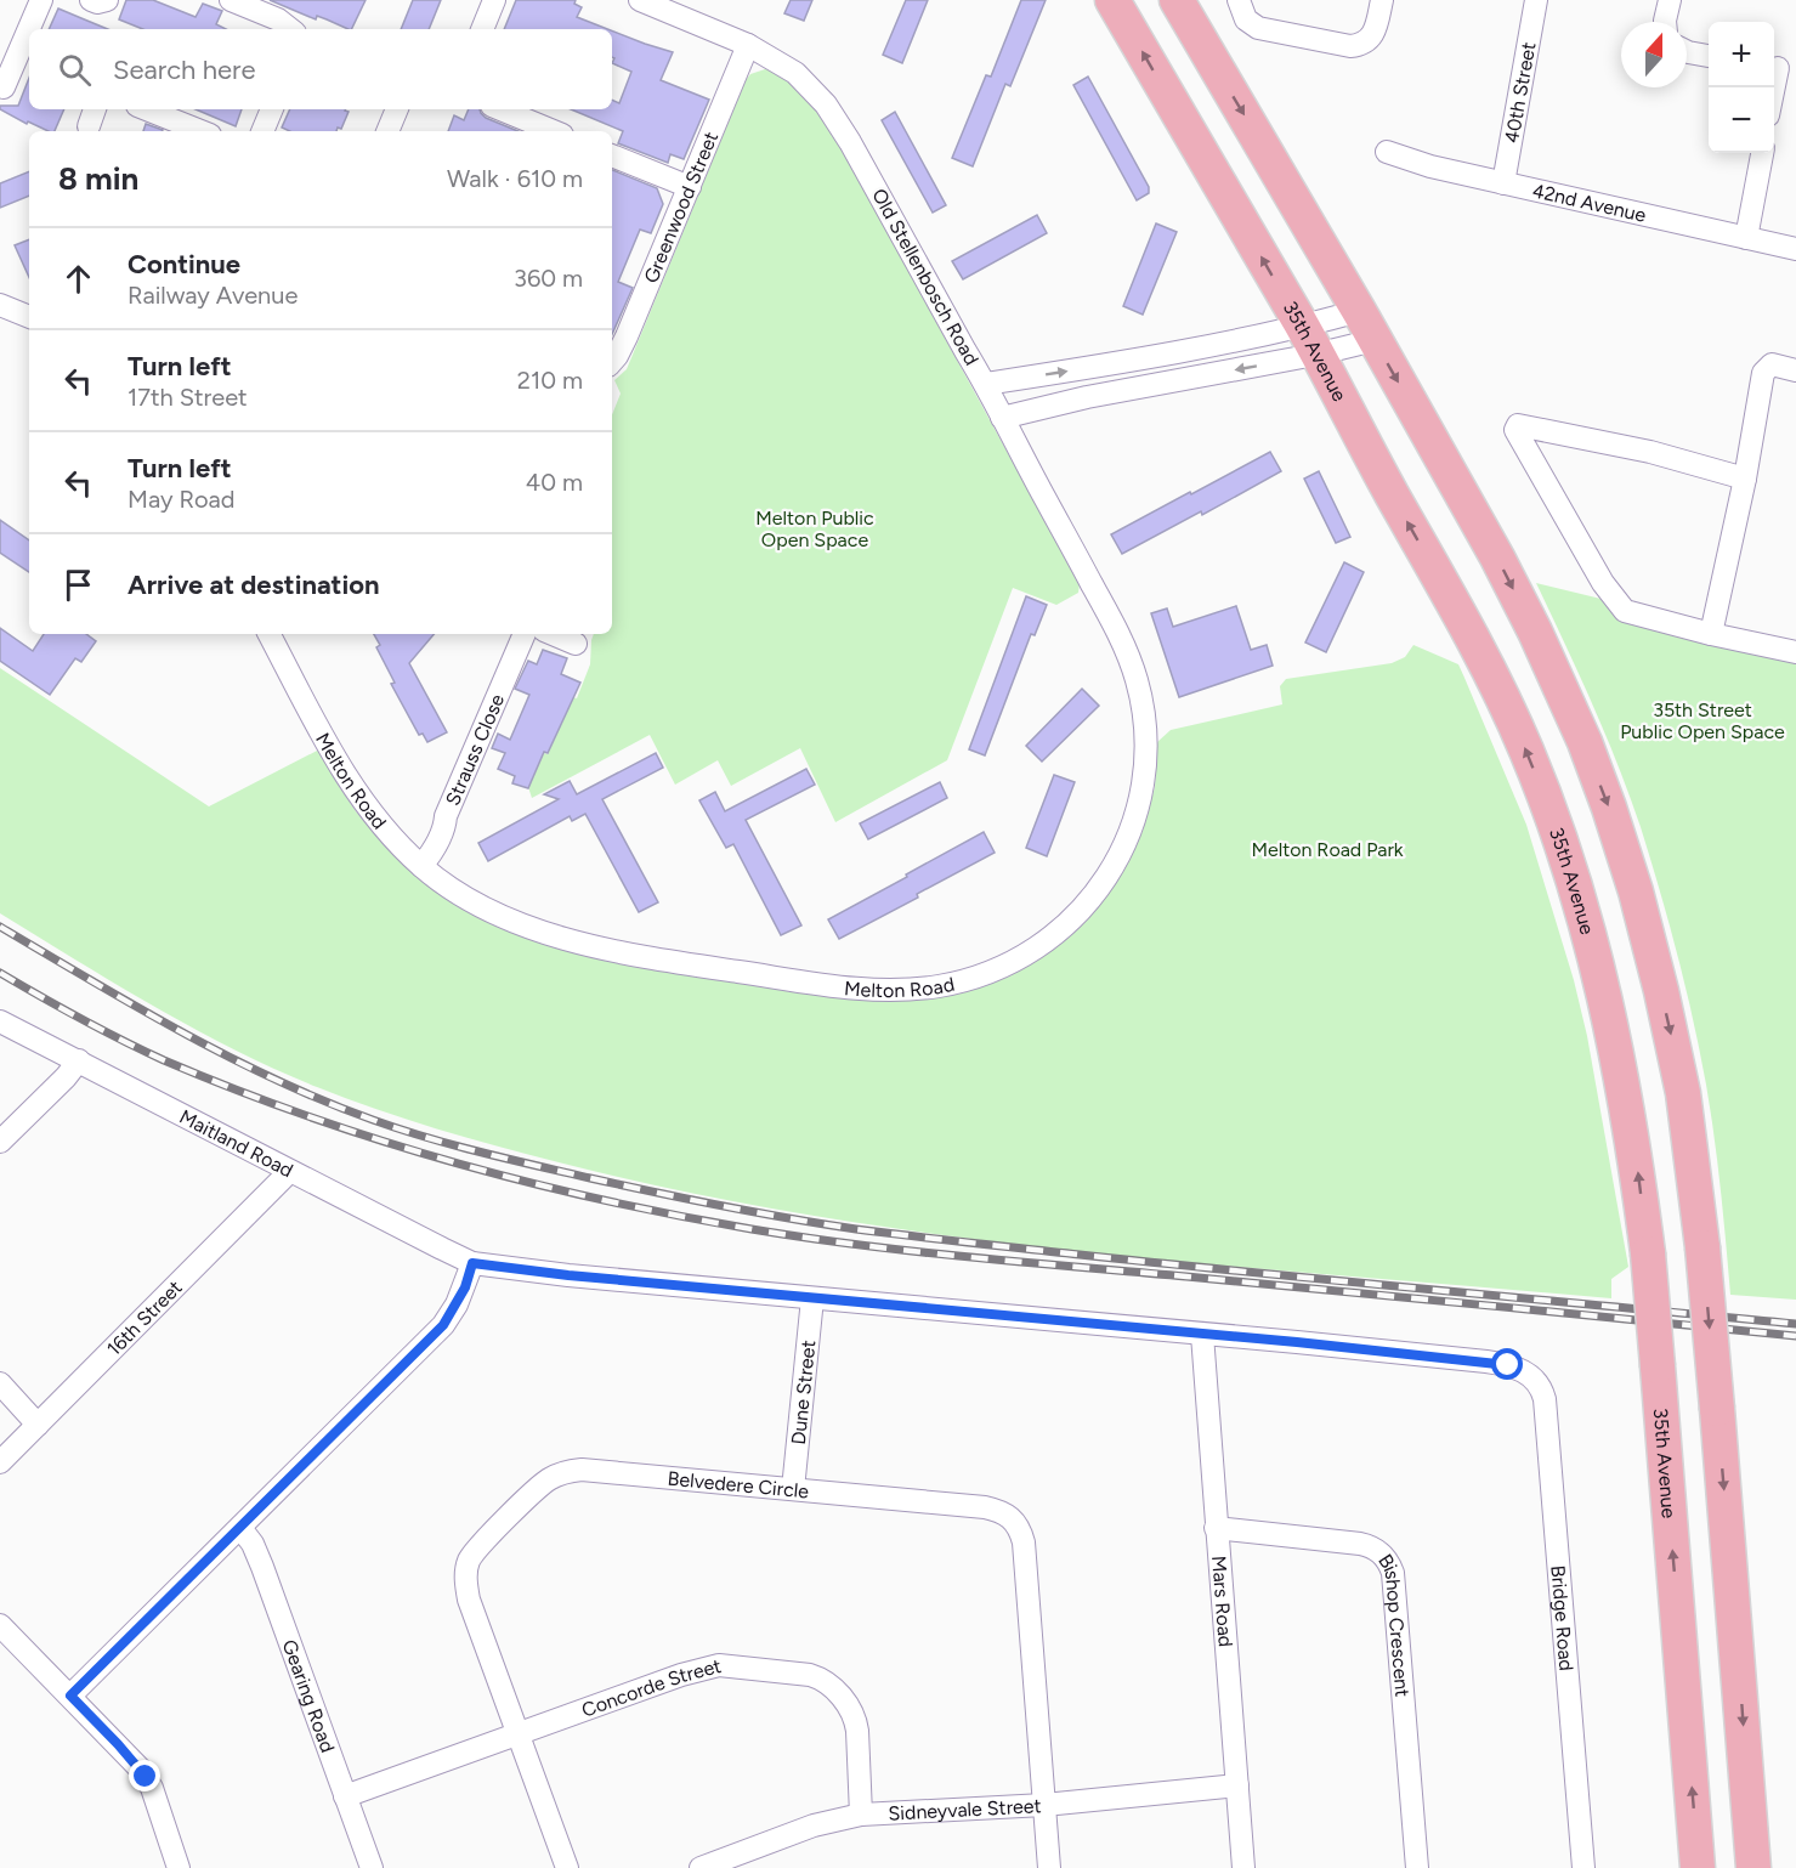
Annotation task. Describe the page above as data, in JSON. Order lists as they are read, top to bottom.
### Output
{
  "streets": {
    "main road": ["35th Avenue"],
    "street": [
      "40th Street",
      "42nd Avenue",
      "Greenwood Street",
      "Old Stellenbosch Road",
      "Strauss Close",
      "Melton Road",
      "Maitland Road",
      "16th Street",
      "Dune Street",
      "Belvedere Circle",
      "Mars Road",
      "Bridge Road",
      "Bishop Crescent",
      "Concorde Street",
      "Gearing Road",
      "Sidneyvale Street"
    ]
  },
  "crossings": [
    ["40th Street", "42nd Avenue"],
    ["Greenwood Street", "Old Stellenbosch Road"],
    ["Old Stellenbosch Road", "35th Avenue"],
    ["Old Stellenbosch Road", "Melton Road"],
    ["Strauss Close", "Melton Road"],
    ["Maitland Road", "16th Street"],
    ["Maitland Road", "Dune Street"],
    ["Maitland Road", "Mars Road"],
    ["Maitland Road", "Bridge Road"],
    ["Dune Street", "Belvedere Circle"],
    ["Belvedere Circle", "Concorde Street"],
    ["Belvedere Circle", "Sidneyvale Street"],
    ["Mars Road", "Bishop Crescent"],
    ["Mars Road", "Sidneyvale Street"],
    ["Concorde Street", "Gearing Road"],
    ["Concorde Street", "Sidneyvale Street"]
  ],
  "parks": ["Melton Public Open Space", "35th Street Public Open Space", "Melton Road Park"],
  "north": "top",
  "page": {
    "map_buttons": ["+", "−"],
    "search": "Search here",
    "heading": ["8 min", "Walk · 610 m"],
    "list": [
      ["Continue", "Railway Avenue", "360 m"],
      ["Turn left", "17th Street", "210 m"],
      ["Turn left", "May Road", "40 m"],
      "Arrive at destination"
    ]
  }
}
